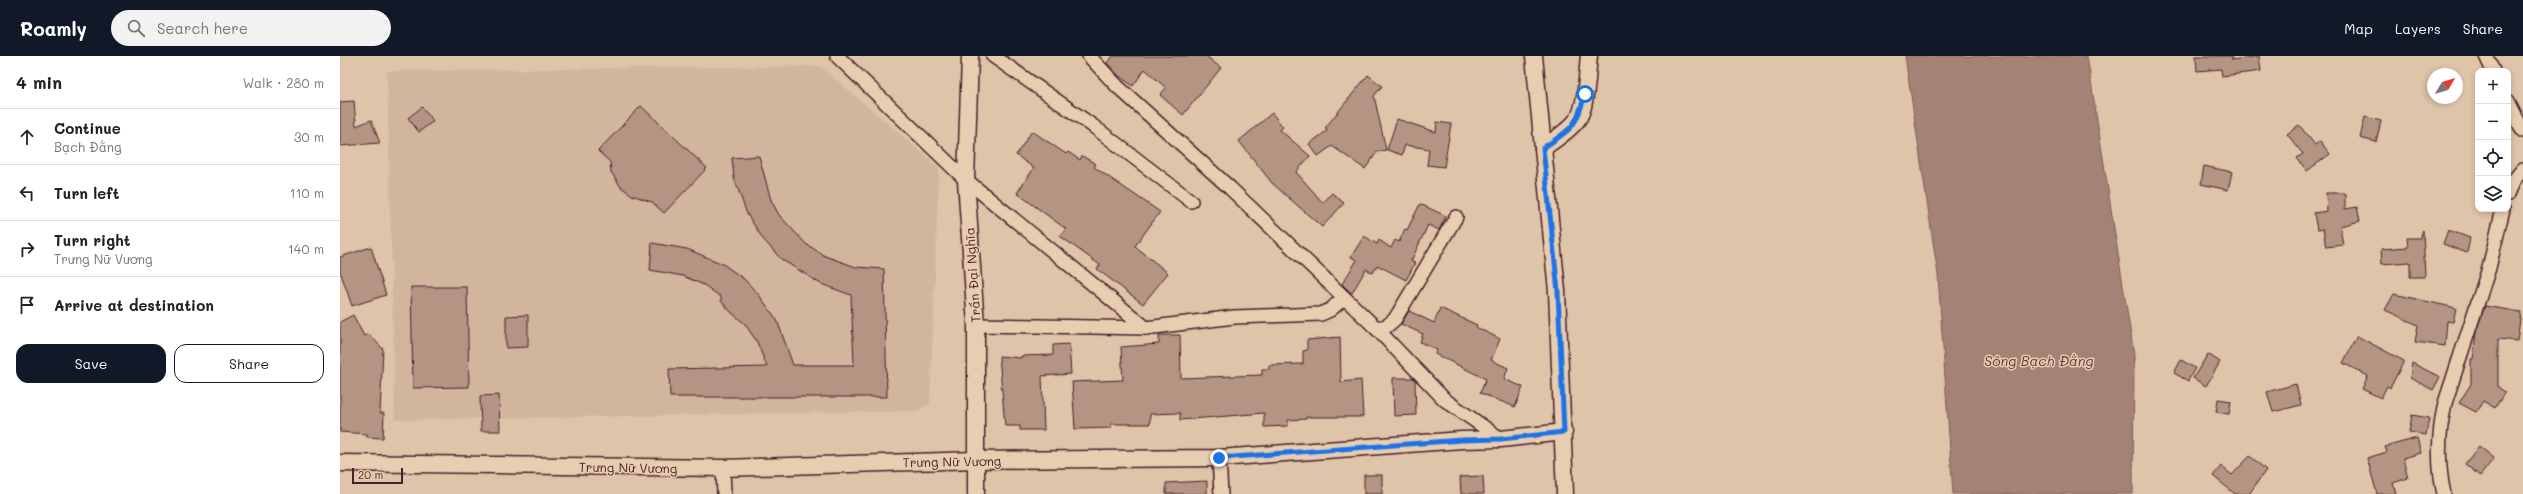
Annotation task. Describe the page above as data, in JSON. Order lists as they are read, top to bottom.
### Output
{
  "streets": {
    "street": ["Trần Đại Nghĩa", "Trưng Nữ Vương"]
  },
  "crossings": [
    ["Trần Đại Nghĩa", "Trưng Nữ Vương"]
  ],
  "water": ["Sông Bạch Đằng"],
  "scale_bar": "20 m",
  "north": "top right",
  "page": {
    "header": "Roamly",
    "search": "Search here",
    "nav": ["Map", "Layers", "Share"],
    "heading": ["4 min", "Walk · 280 m"],
    "map_buttons": ["+", "−"],
    "list": [
      ["Continue", "Bạch Đằng", "30 m"],
      ["Turn left", "110 m"],
      ["Turn right", "Trưng Nữ Vương", "140 m"],
      "Arrive at destination"
    ],
    "buttons": ["Save", "Share"],
    "scale": "20 m"
  }
}
